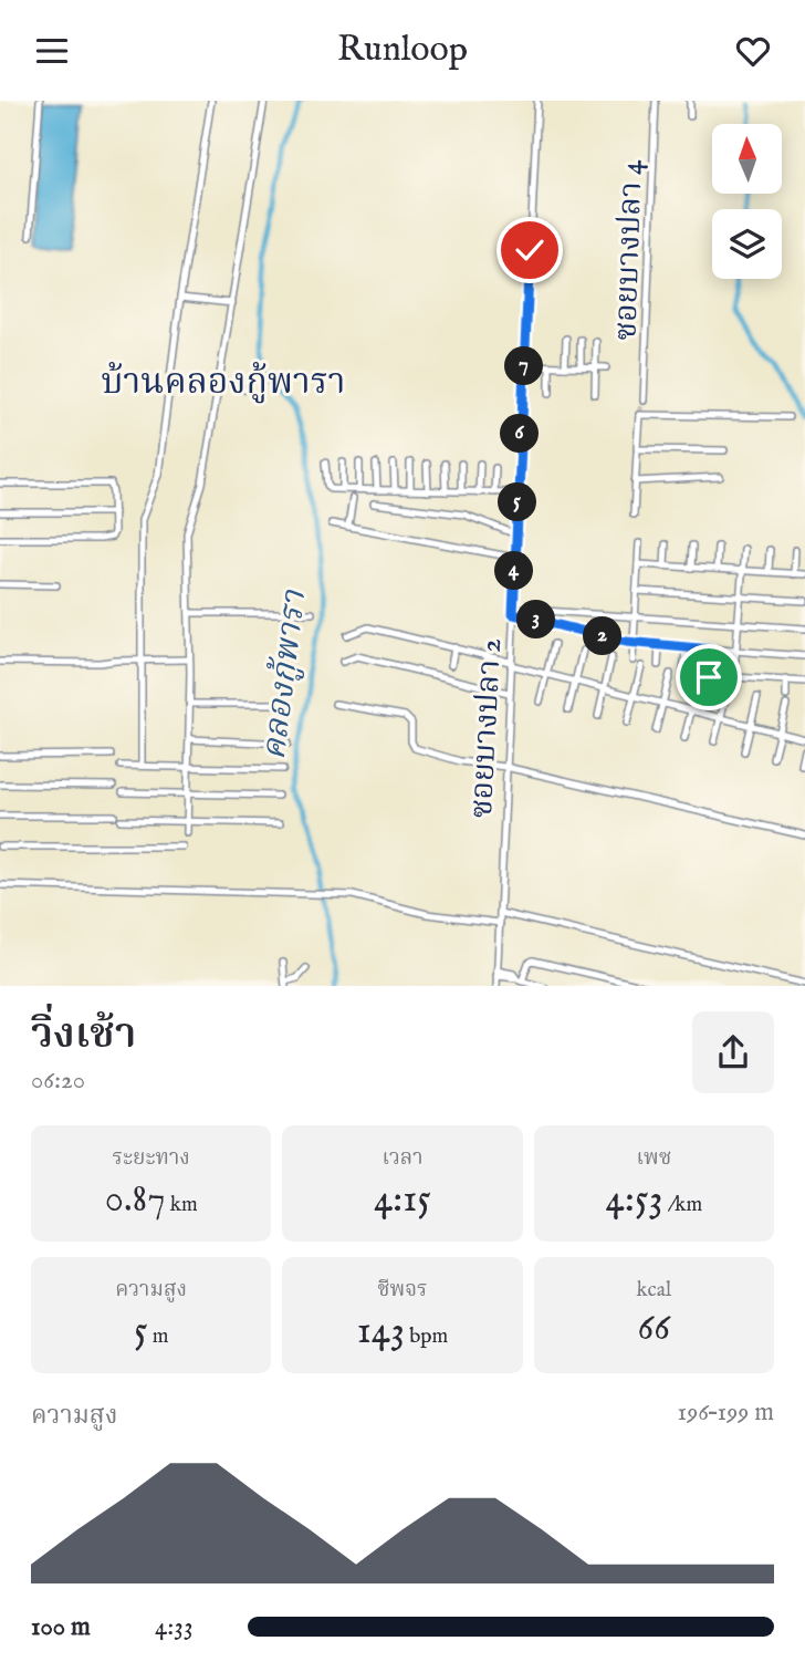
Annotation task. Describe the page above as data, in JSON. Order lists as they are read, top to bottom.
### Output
{
  "streets": {
    "street": ["ซอยบางปลา 4", "ซอยบางปลา 2"]
  },
  "districts": ["บ้านคลองกู้พารา"],
  "water": ["คลองกู้พารา"],
  "north": "top",
  "page": {
    "header": "Runloop",
    "pins": [
      "7",
      "6",
      "5",
      "4",
      "3",
      "2"
    ],
    "heading": ["วิ่งเช้า", "06:20"],
    "stats": [
      ["ระยะทาง", "0.87 km"],
      ["เวลา", "4:15"],
      ["เพซ", "4:53 /km"],
      ["ความสูง", "5 m"],
      ["ชีพจร", "143 bpm"],
      ["kcal", "66"]
    ],
    "chart": ["ความสูง", "196–199 m"],
    "list": [
      {
        "name": "100 m",
        "note": "4:33"
      }
    ]
  }
}
